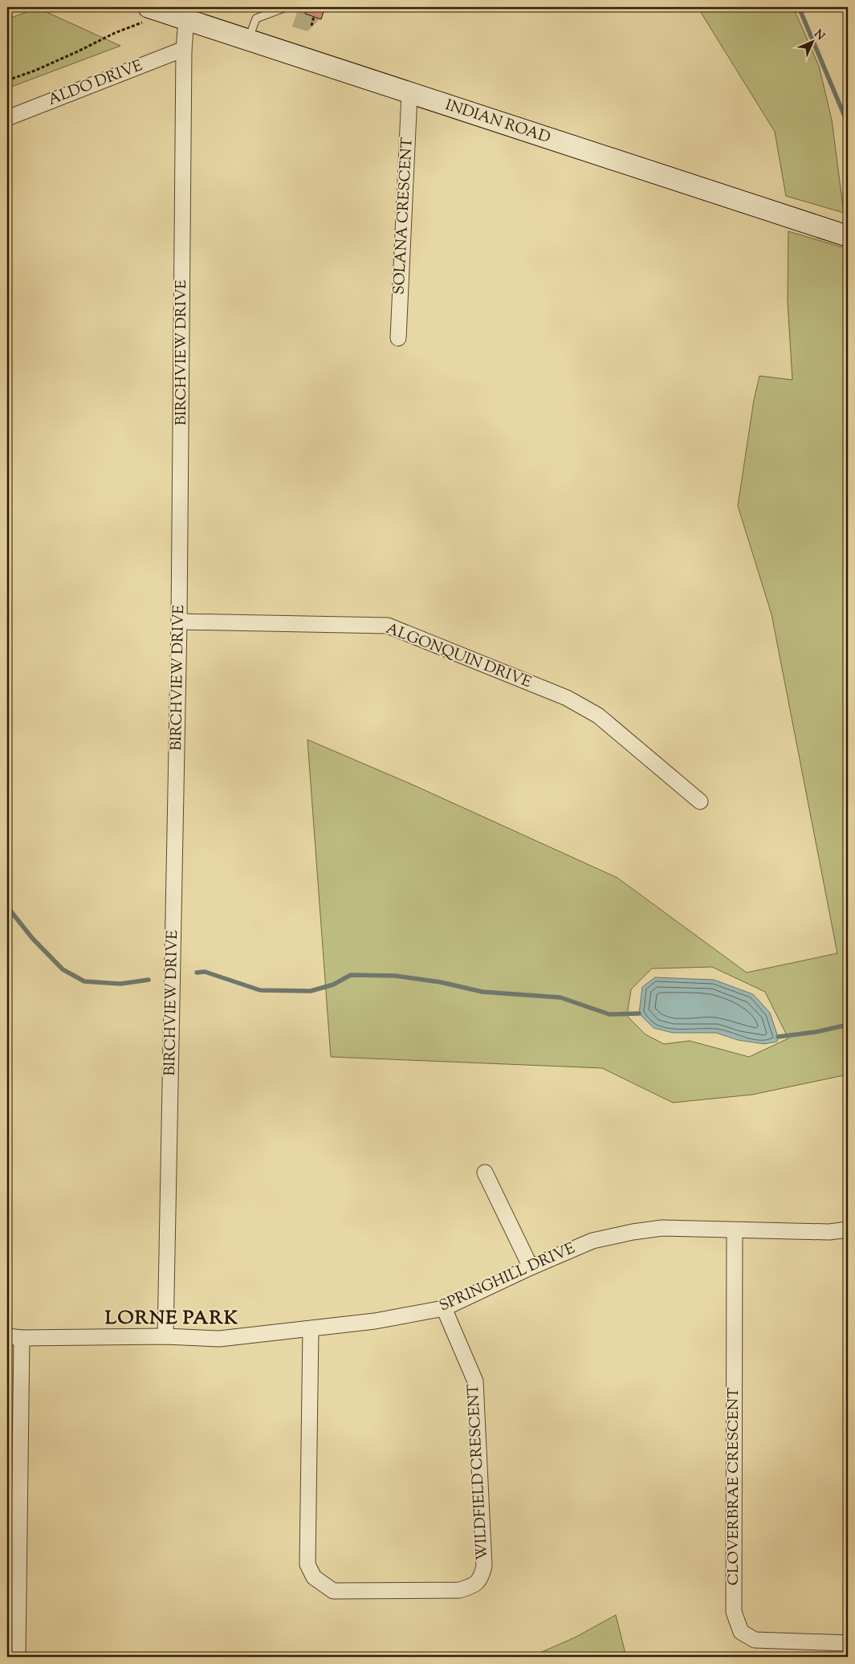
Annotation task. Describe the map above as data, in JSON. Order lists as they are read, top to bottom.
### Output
{
  "streets": {
    "street": [
      "ALDO DRIVE",
      "INDIAN ROAD",
      "SOLANA CRESCENT",
      "BIRCHVIEW DRIVE",
      "ALGONQUIN DRIVE",
      "SPRINGHILL DRIVE",
      "WILDFIELD CRESCENT",
      "CLOVERBRAE CRESCENT"
    ]
  },
  "crossings": [
    ["ALDO DRIVE", "BIRCHVIEW DRIVE"],
    ["INDIAN ROAD", "SOLANA CRESCENT"],
    ["INDIAN ROAD", "BIRCHVIEW DRIVE"],
    ["BIRCHVIEW DRIVE", "ALGONQUIN DRIVE"],
    ["BIRCHVIEW DRIVE", "SPRINGHILL DRIVE"],
    ["SPRINGHILL DRIVE", "WILDFIELD CRESCENT"],
    ["SPRINGHILL DRIVE", "CLOVERBRAE CRESCENT"]
  ],
  "districts": ["LORNE PARK"],
  "north": "top right"
}
